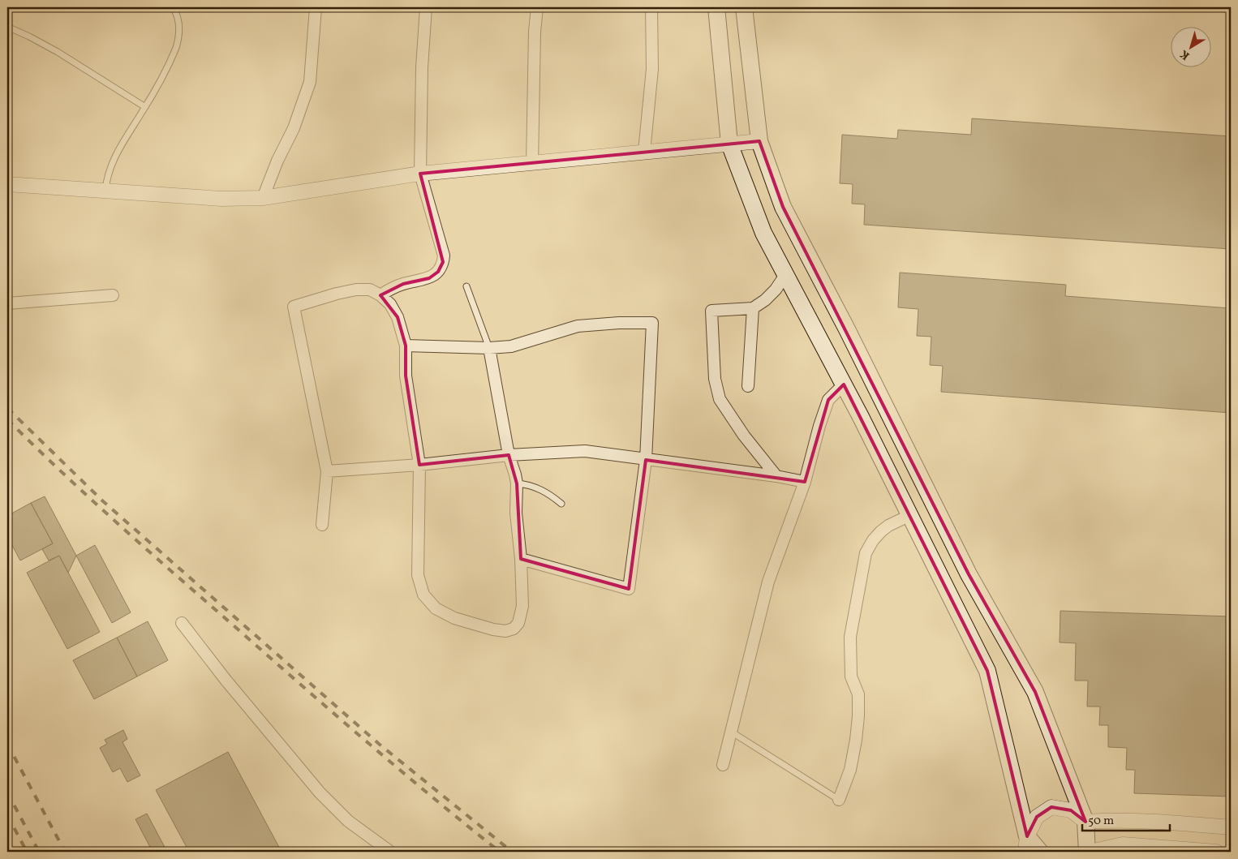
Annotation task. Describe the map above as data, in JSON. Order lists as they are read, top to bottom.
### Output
{
  "scale_bar": "50 m",
  "north": "bottom left"
}
